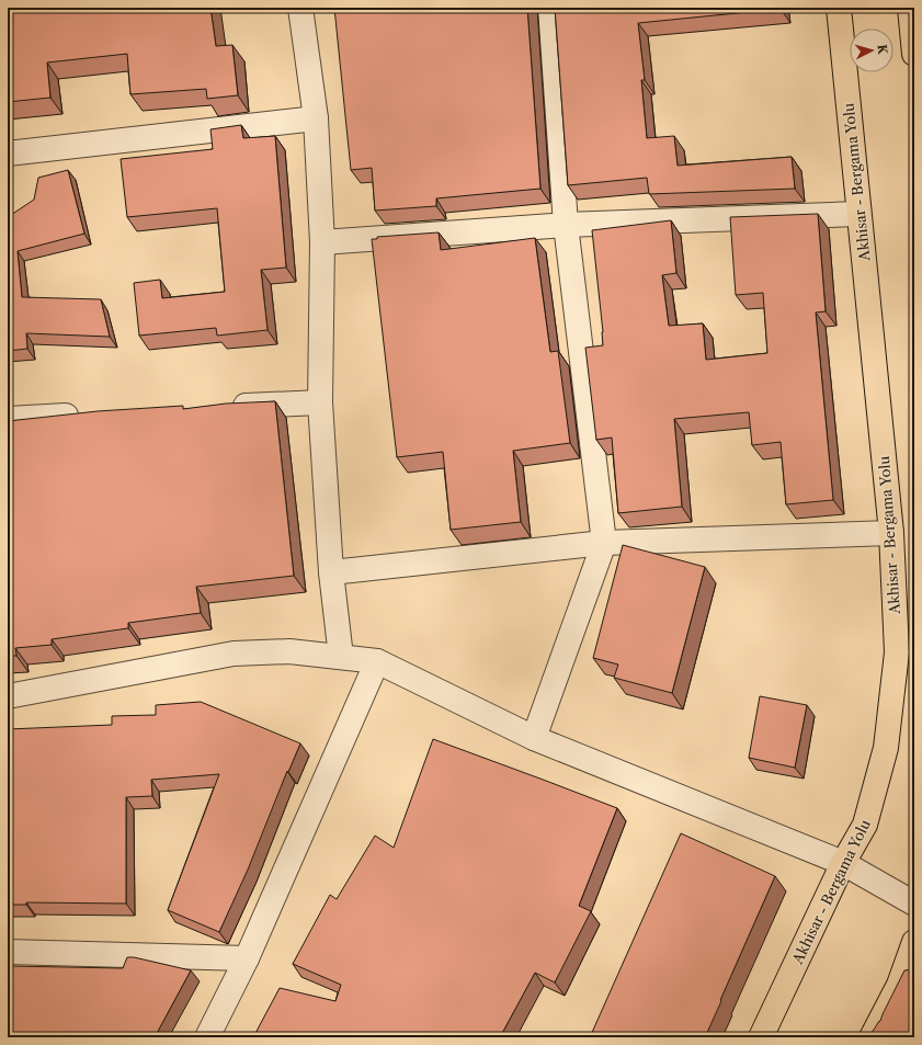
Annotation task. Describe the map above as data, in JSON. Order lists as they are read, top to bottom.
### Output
{
  "streets": {
    "main road": ["Akhisar - Bergama Yolu"]
  },
  "north": "right"
}
